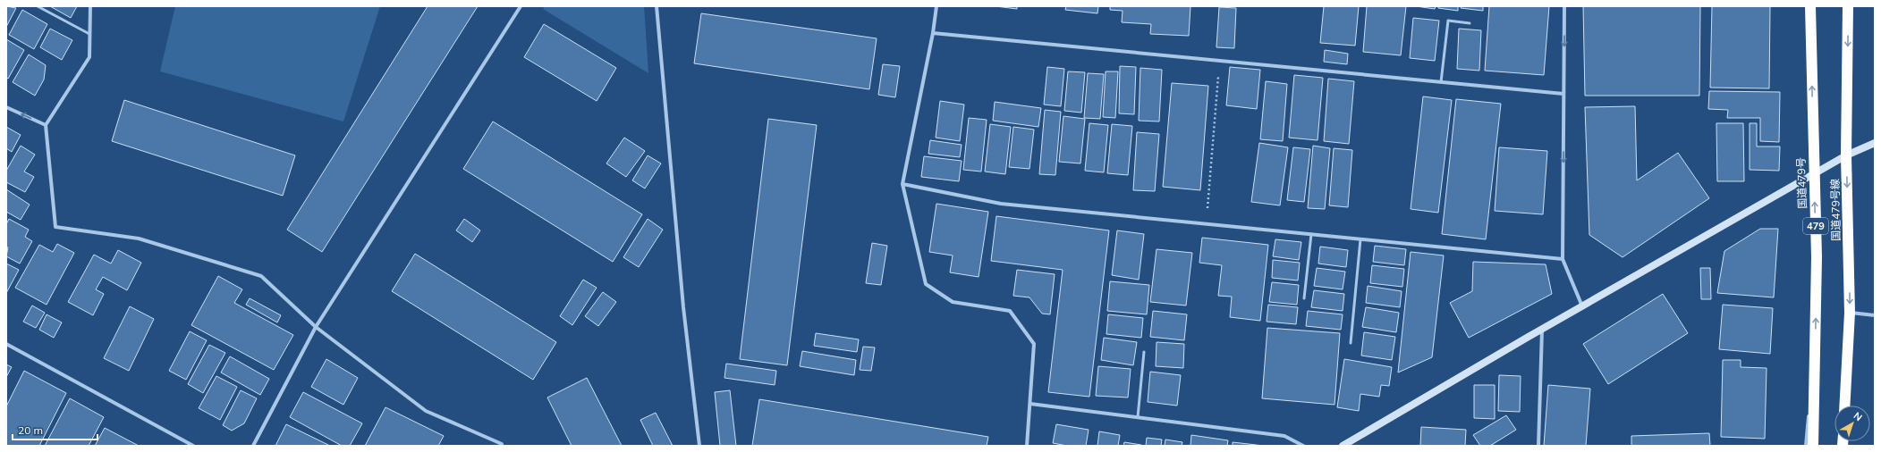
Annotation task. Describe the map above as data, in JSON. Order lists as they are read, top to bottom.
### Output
{
  "streets": {
    "highway": ["国道479号", "国道479号線", "479"]
  },
  "one_way": ["国道479号", "国道479号線"],
  "scale_bar": "20 m",
  "north": "top right"
}
